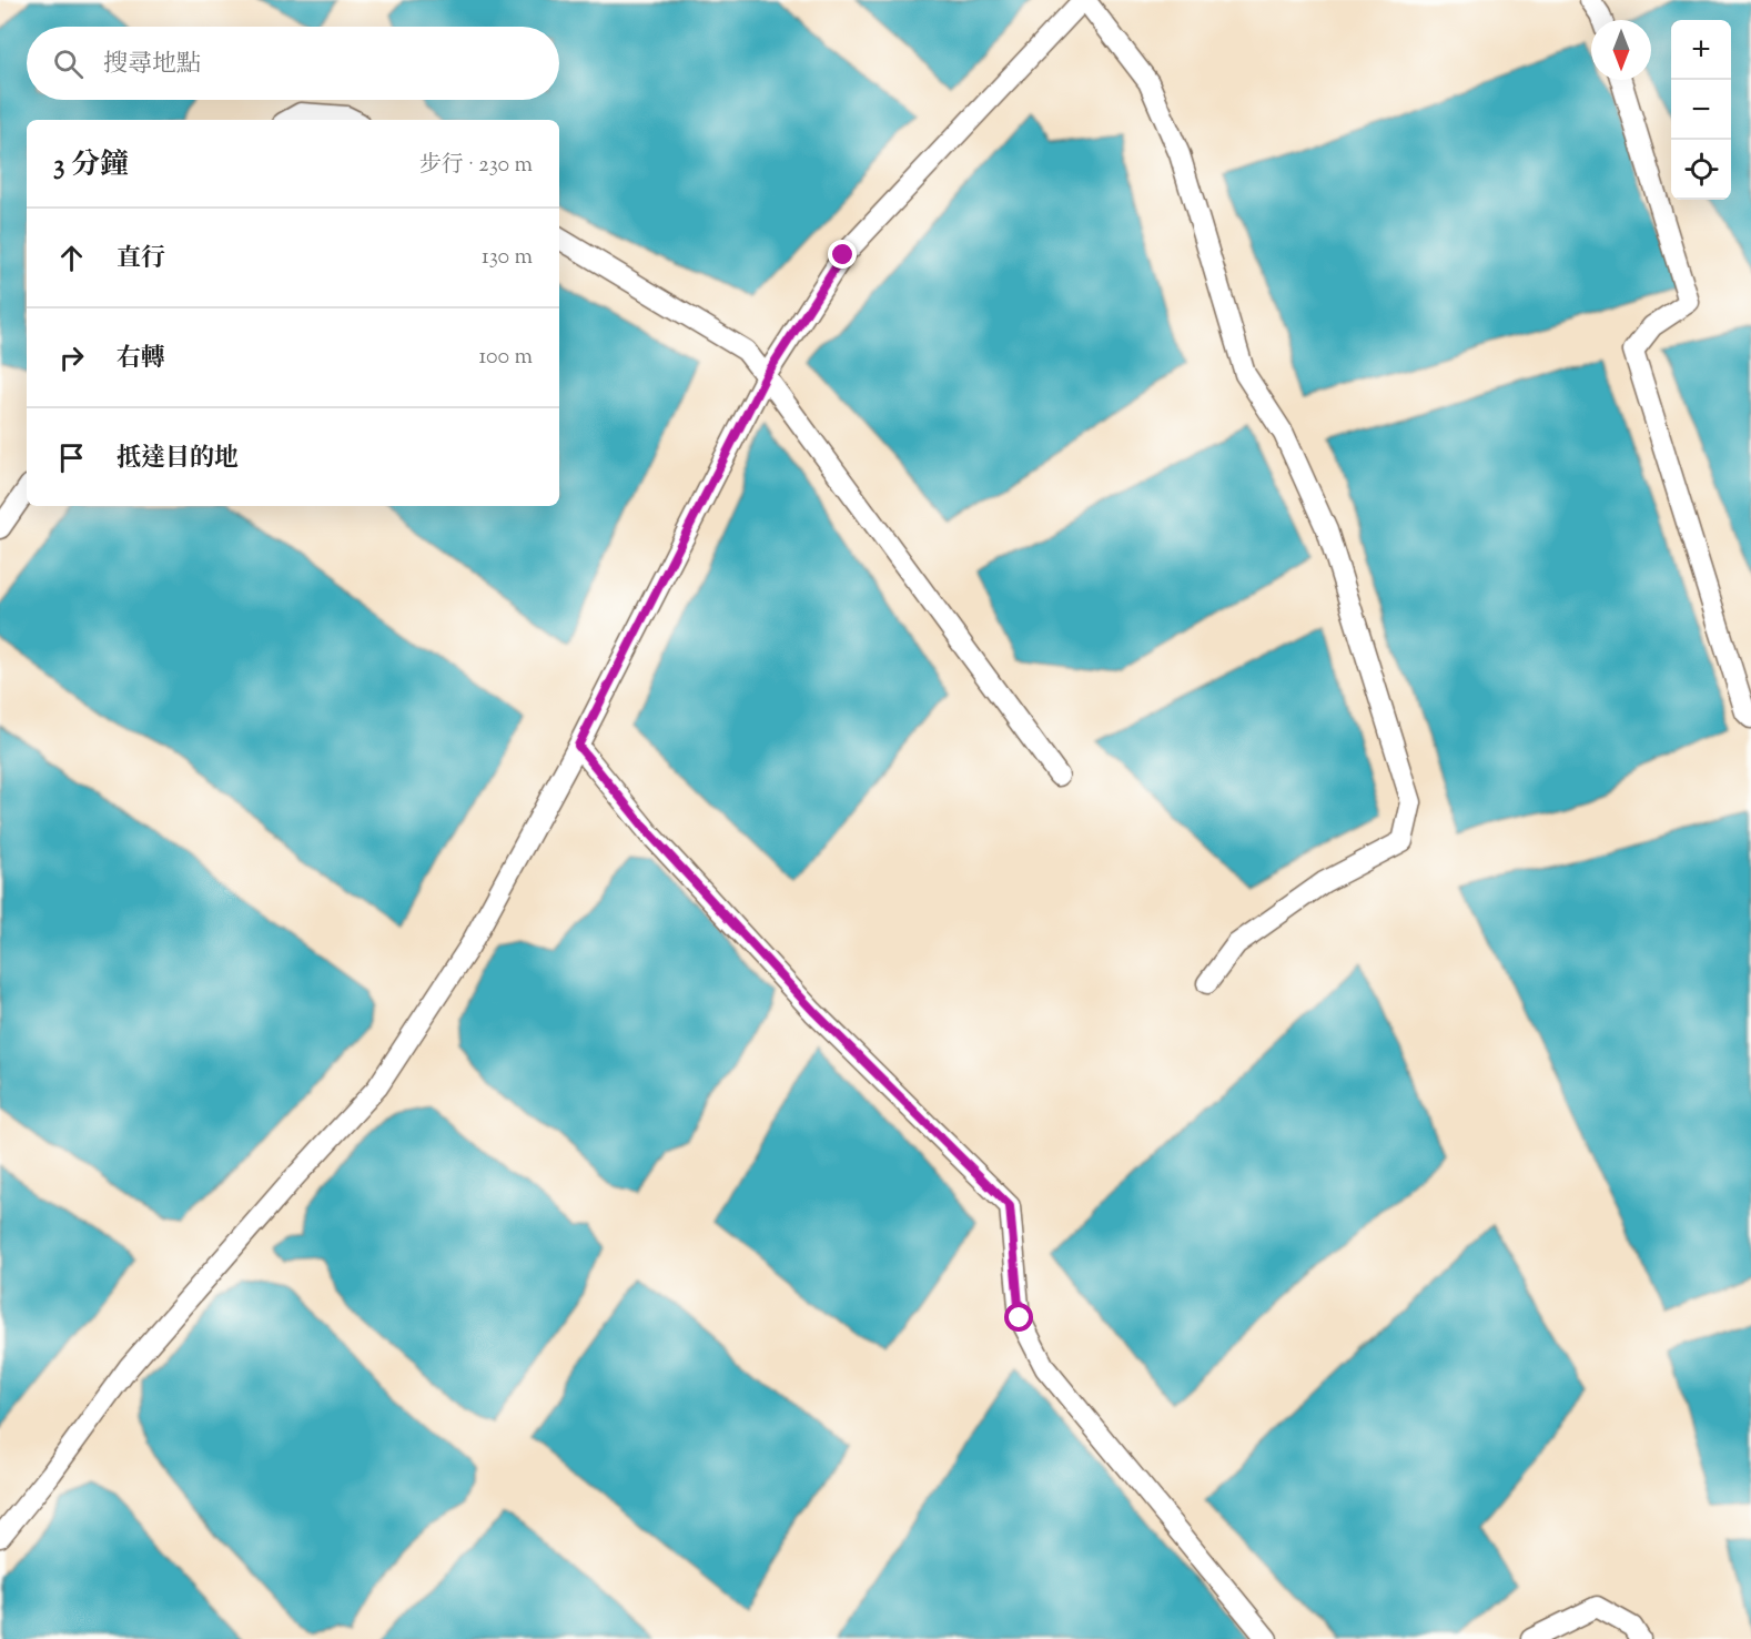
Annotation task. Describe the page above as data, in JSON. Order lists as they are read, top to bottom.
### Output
{
  "north": "bottom",
  "page": {
    "map_buttons": ["+", "−"],
    "search": "搜尋地點",
    "heading": ["3 分鐘", "步行 · 230 m"],
    "list": [
      ["直行", "130 m"],
      ["右轉", "100 m"],
      "抵達目的地"
    ]
  }
}
